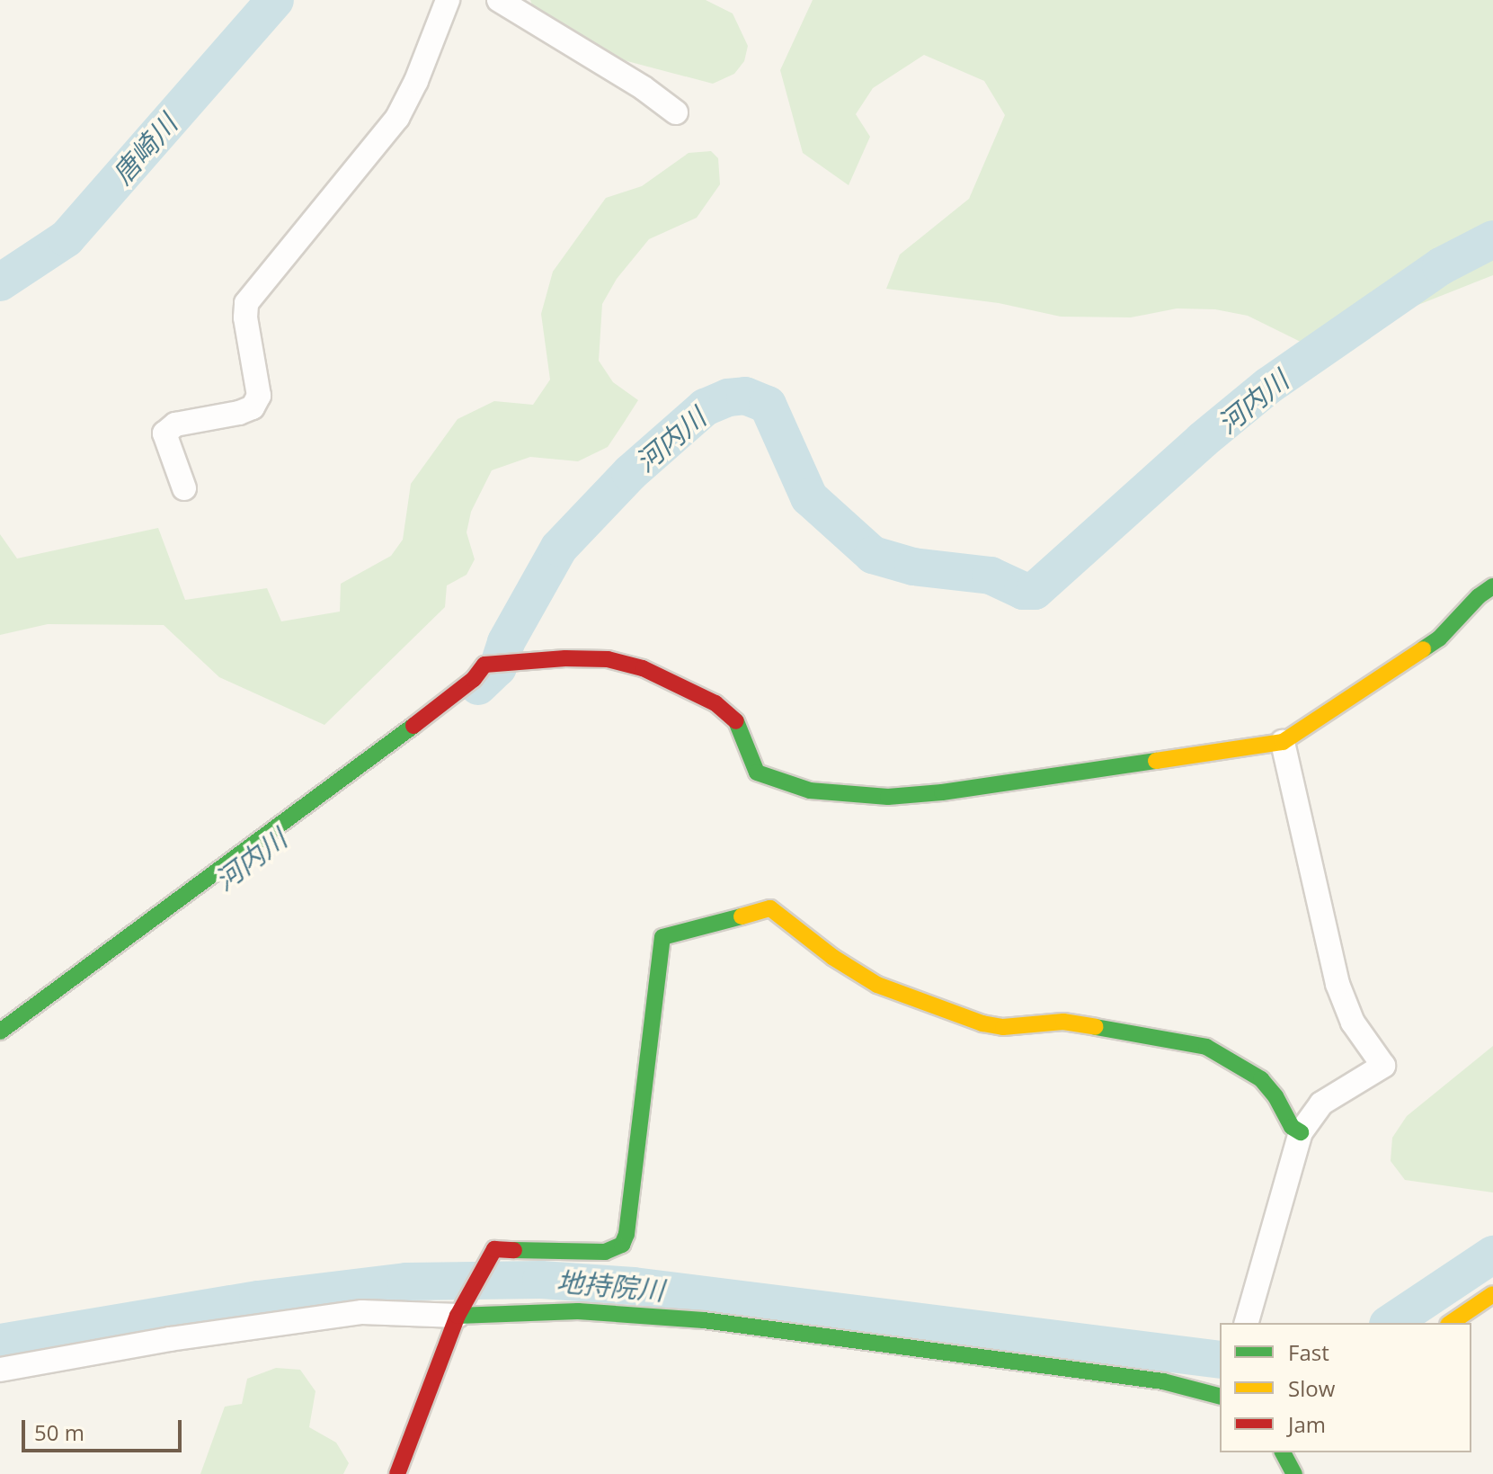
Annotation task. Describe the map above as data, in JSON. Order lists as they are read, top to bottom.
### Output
{
  "water": ["唐崎川", "河内川", "地持院川"],
  "legend": ["Fast", "Slow", "Jam"],
  "scale_bar": "50 m"
}
